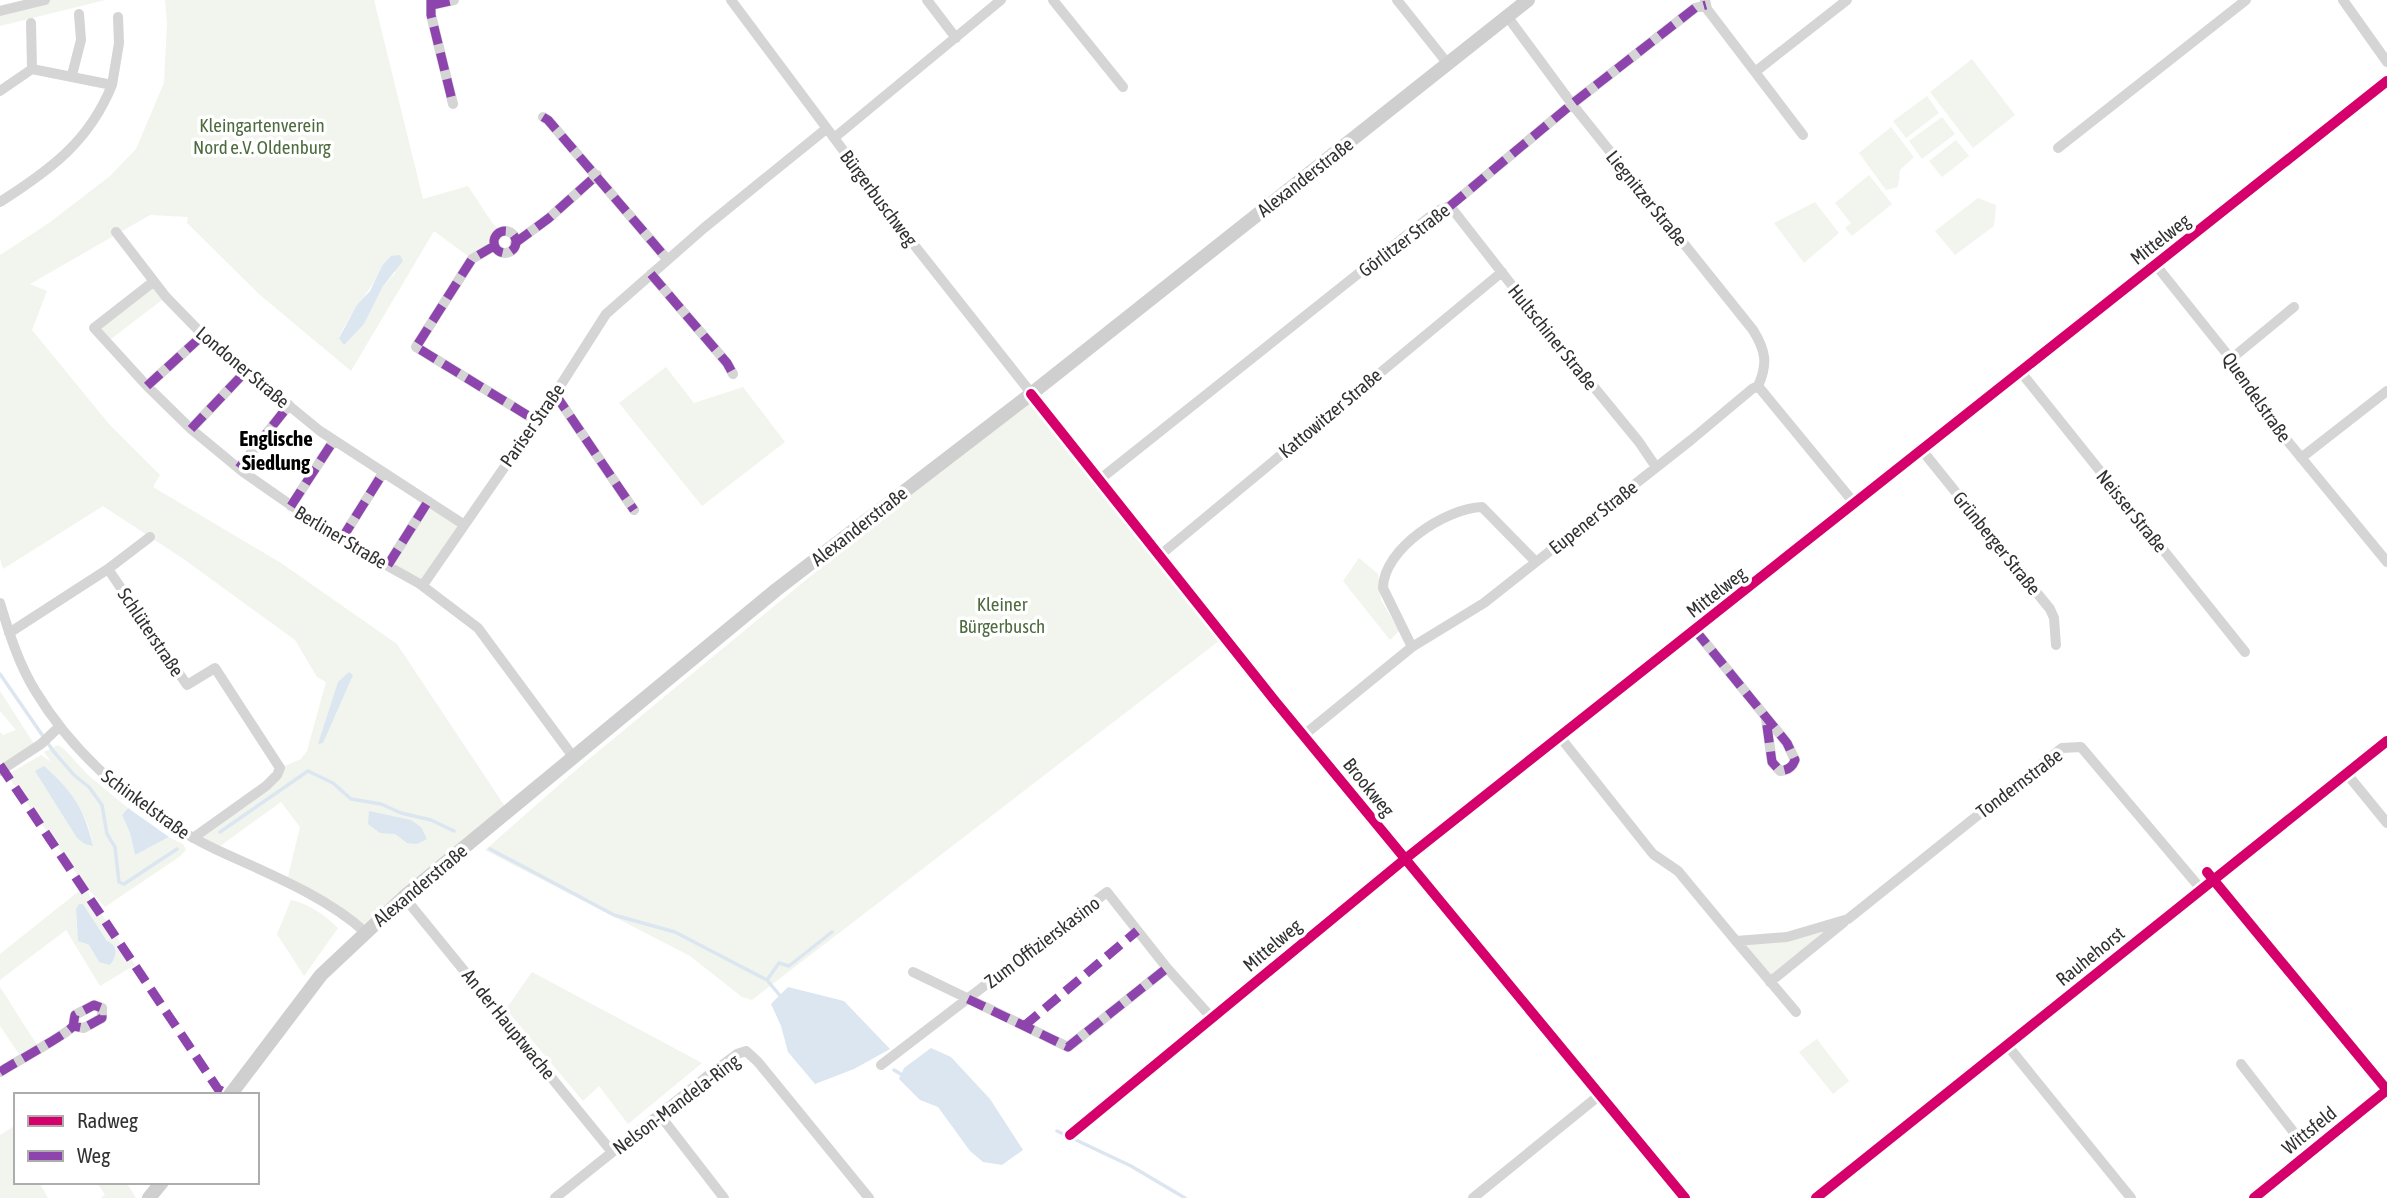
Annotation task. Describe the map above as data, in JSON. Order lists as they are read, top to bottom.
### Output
{
  "streets": {
    "main road": ["Alexanderstraße"],
    "street": [
      "Bürgerbuschweg",
      "Liegnitzer Straße",
      "Mittelweg",
      "Görlitzer Straße",
      "Hultschiner Straße",
      "Londoner Straße",
      "Quendelstraße",
      "Kattowitzer Straße",
      "Pariser Straße",
      "Neisser Straße",
      "Eupener Straße",
      "Berliner Straße",
      "Grünberger Straße",
      "Schlüterstraße",
      "Tondernstraße",
      "Brookweg",
      "Schinkelstraße",
      "Zum Offizierskasino",
      "Rauhehorst",
      "An der Hauptwache",
      "Nelson-Mandela-Ring",
      "Wittsfeld"
    ]
  },
  "crossings": [
    ["Alexanderstraße", "Bürgerbuschweg"],
    ["Alexanderstraße", "Liegnitzer Straße"],
    ["Alexanderstraße", "Berliner Straße"],
    ["Alexanderstraße", "Brookweg"],
    ["Alexanderstraße", "Schinkelstraße"],
    ["Alexanderstraße", "An der Hauptwache"],
    ["Bürgerbuschweg", "Pariser Straße"],
    ["Bürgerbuschweg", "Brookweg"],
    ["Liegnitzer Straße", "Görlitzer Straße"],
    ["Liegnitzer Straße", "Eupener Straße"],
    ["Mittelweg", "Quendelstraße"],
    ["Mittelweg", "Neisser Straße"],
    ["Mittelweg", "Grünberger Straße"],
    ["Mittelweg", "Brookweg"],
    ["Mittelweg", "Zum Offizierskasino"],
    ["Görlitzer Straße", "Hultschiner Straße"],
    ["Görlitzer Straße", "Brookweg"],
    ["Hultschiner Straße", "Kattowitzer Straße"],
    ["Hultschiner Straße", "Eupener Straße"],
    ["Londoner Straße", "Pariser Straße"],
    ["Londoner Straße", "Berliner Straße"],
    ["Kattowitzer Straße", "Brookweg"],
    ["Pariser Straße", "Berliner Straße"],
    ["Eupener Straße", "Brookweg"],
    ["Schlüterstraße", "Schinkelstraße"],
    ["Tondernstraße", "Rauhehorst"],
    ["An der Hauptwache", "Nelson-Mandela-Ring"]
  ],
  "districts": ["Englische Siedlung"],
  "parks": ["Kleingartenverein Nord e.V. Oldenburg", "Kleiner Bürgerbusch"],
  "legend": ["Radweg", "Weg"]
}
